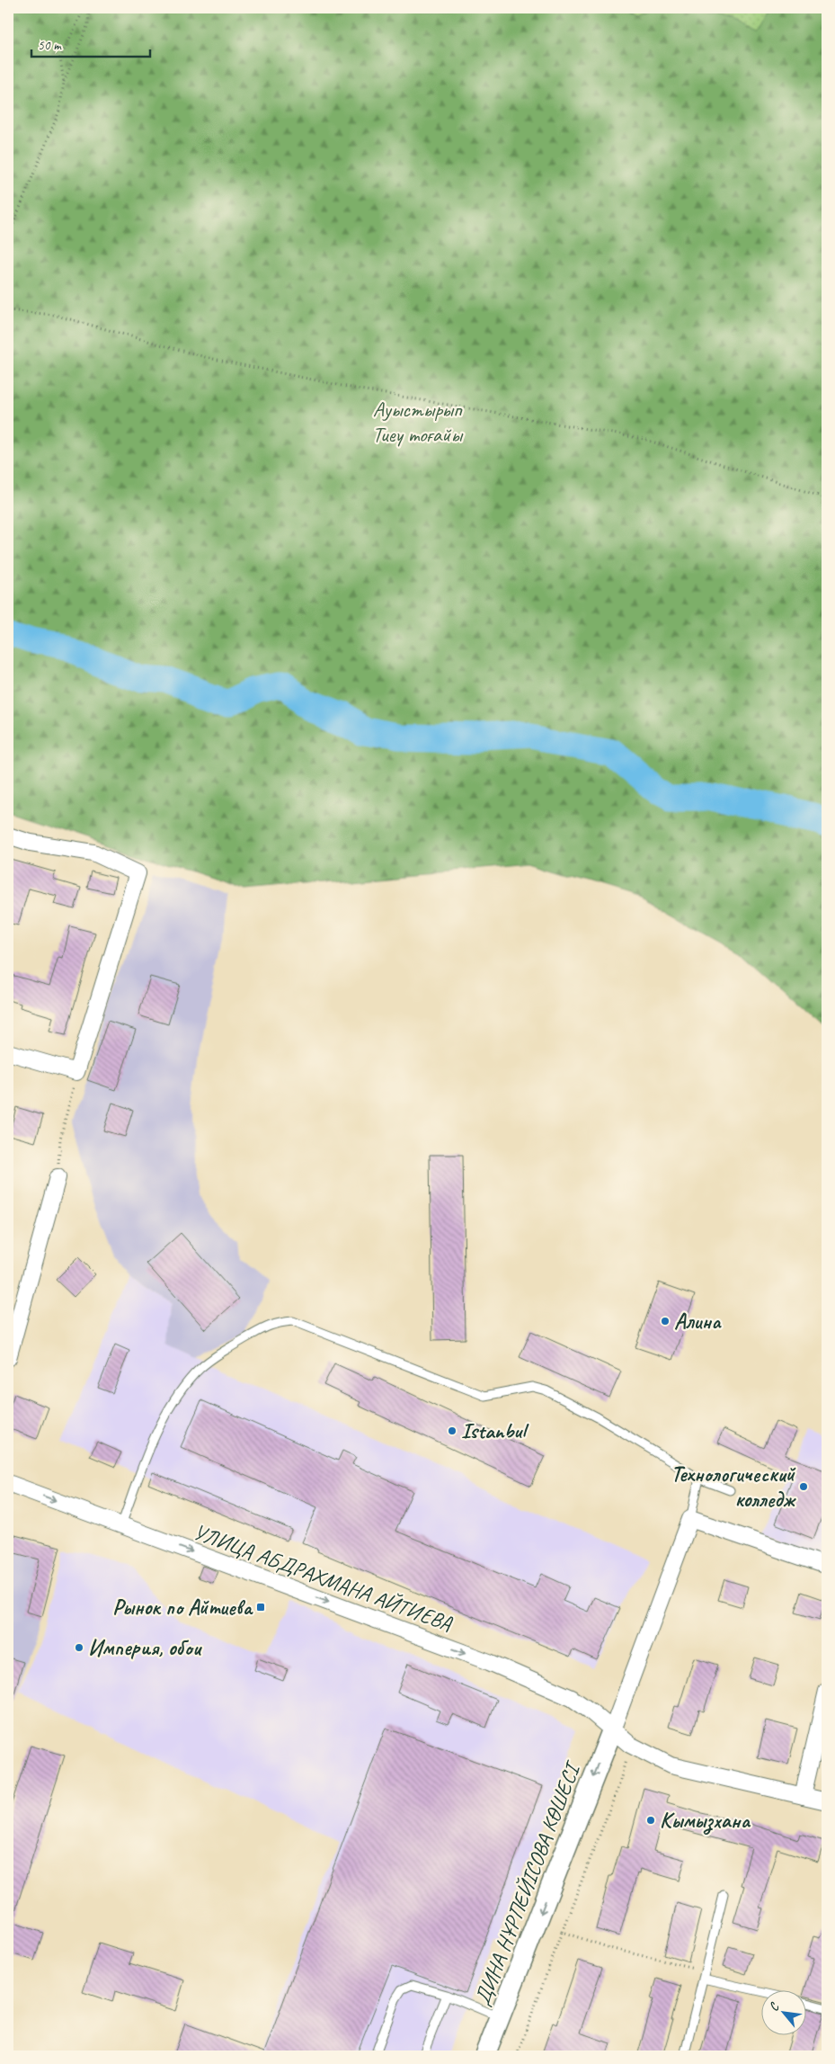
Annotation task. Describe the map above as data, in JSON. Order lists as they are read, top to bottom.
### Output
{
  "streets": {
    "street": ["УЛИЦА АБДРАХМАНА АЙТИЕВА", "ДИНА НҰРПЕЙІСОВА КӨШЕСІ"]
  },
  "crossings": [
    ["УЛИЦА АБДРАХМАНА АЙТИЕВА", "ДИНА НҰРПЕЙІСОВА КӨШЕСІ"]
  ],
  "one_way": ["УЛИЦА АБДРАХМАНА АЙТИЕВА", "ДИНА НҰРПЕЙІСОВА КӨШЕСІ"],
  "parks": ["Ауыстырып Тиеу тоғайы"],
  "places": {
    "other": [
      "Алина",
      "Istanbul",
      "Технологический колледж",
      "Империя, обои",
      "Кымызхана"
    ],
    "transit": ["Рынок по Айтиева"]
  },
  "scale_bar": "50 m",
  "north": "top left"
}
